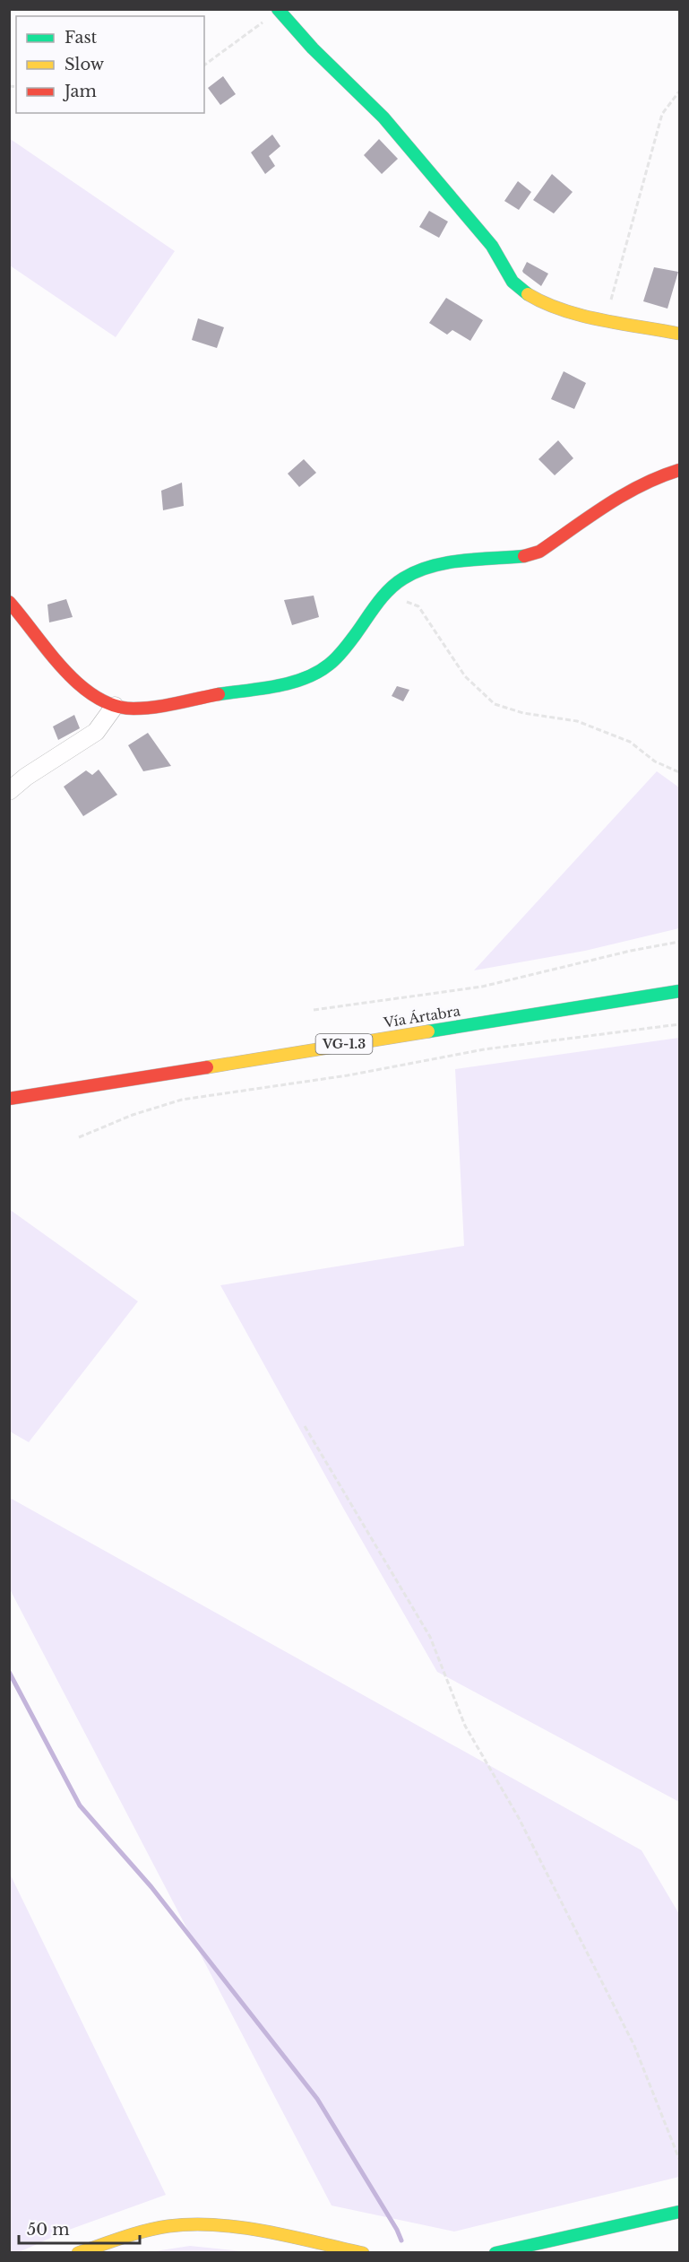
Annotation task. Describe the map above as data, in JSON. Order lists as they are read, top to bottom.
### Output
{
  "streets": {
    "main road": ["Vía Ártabra", "VG-1.3"]
  },
  "legend": ["Fast", "Slow", "Jam"],
  "scale_bar": "50 m"
}
